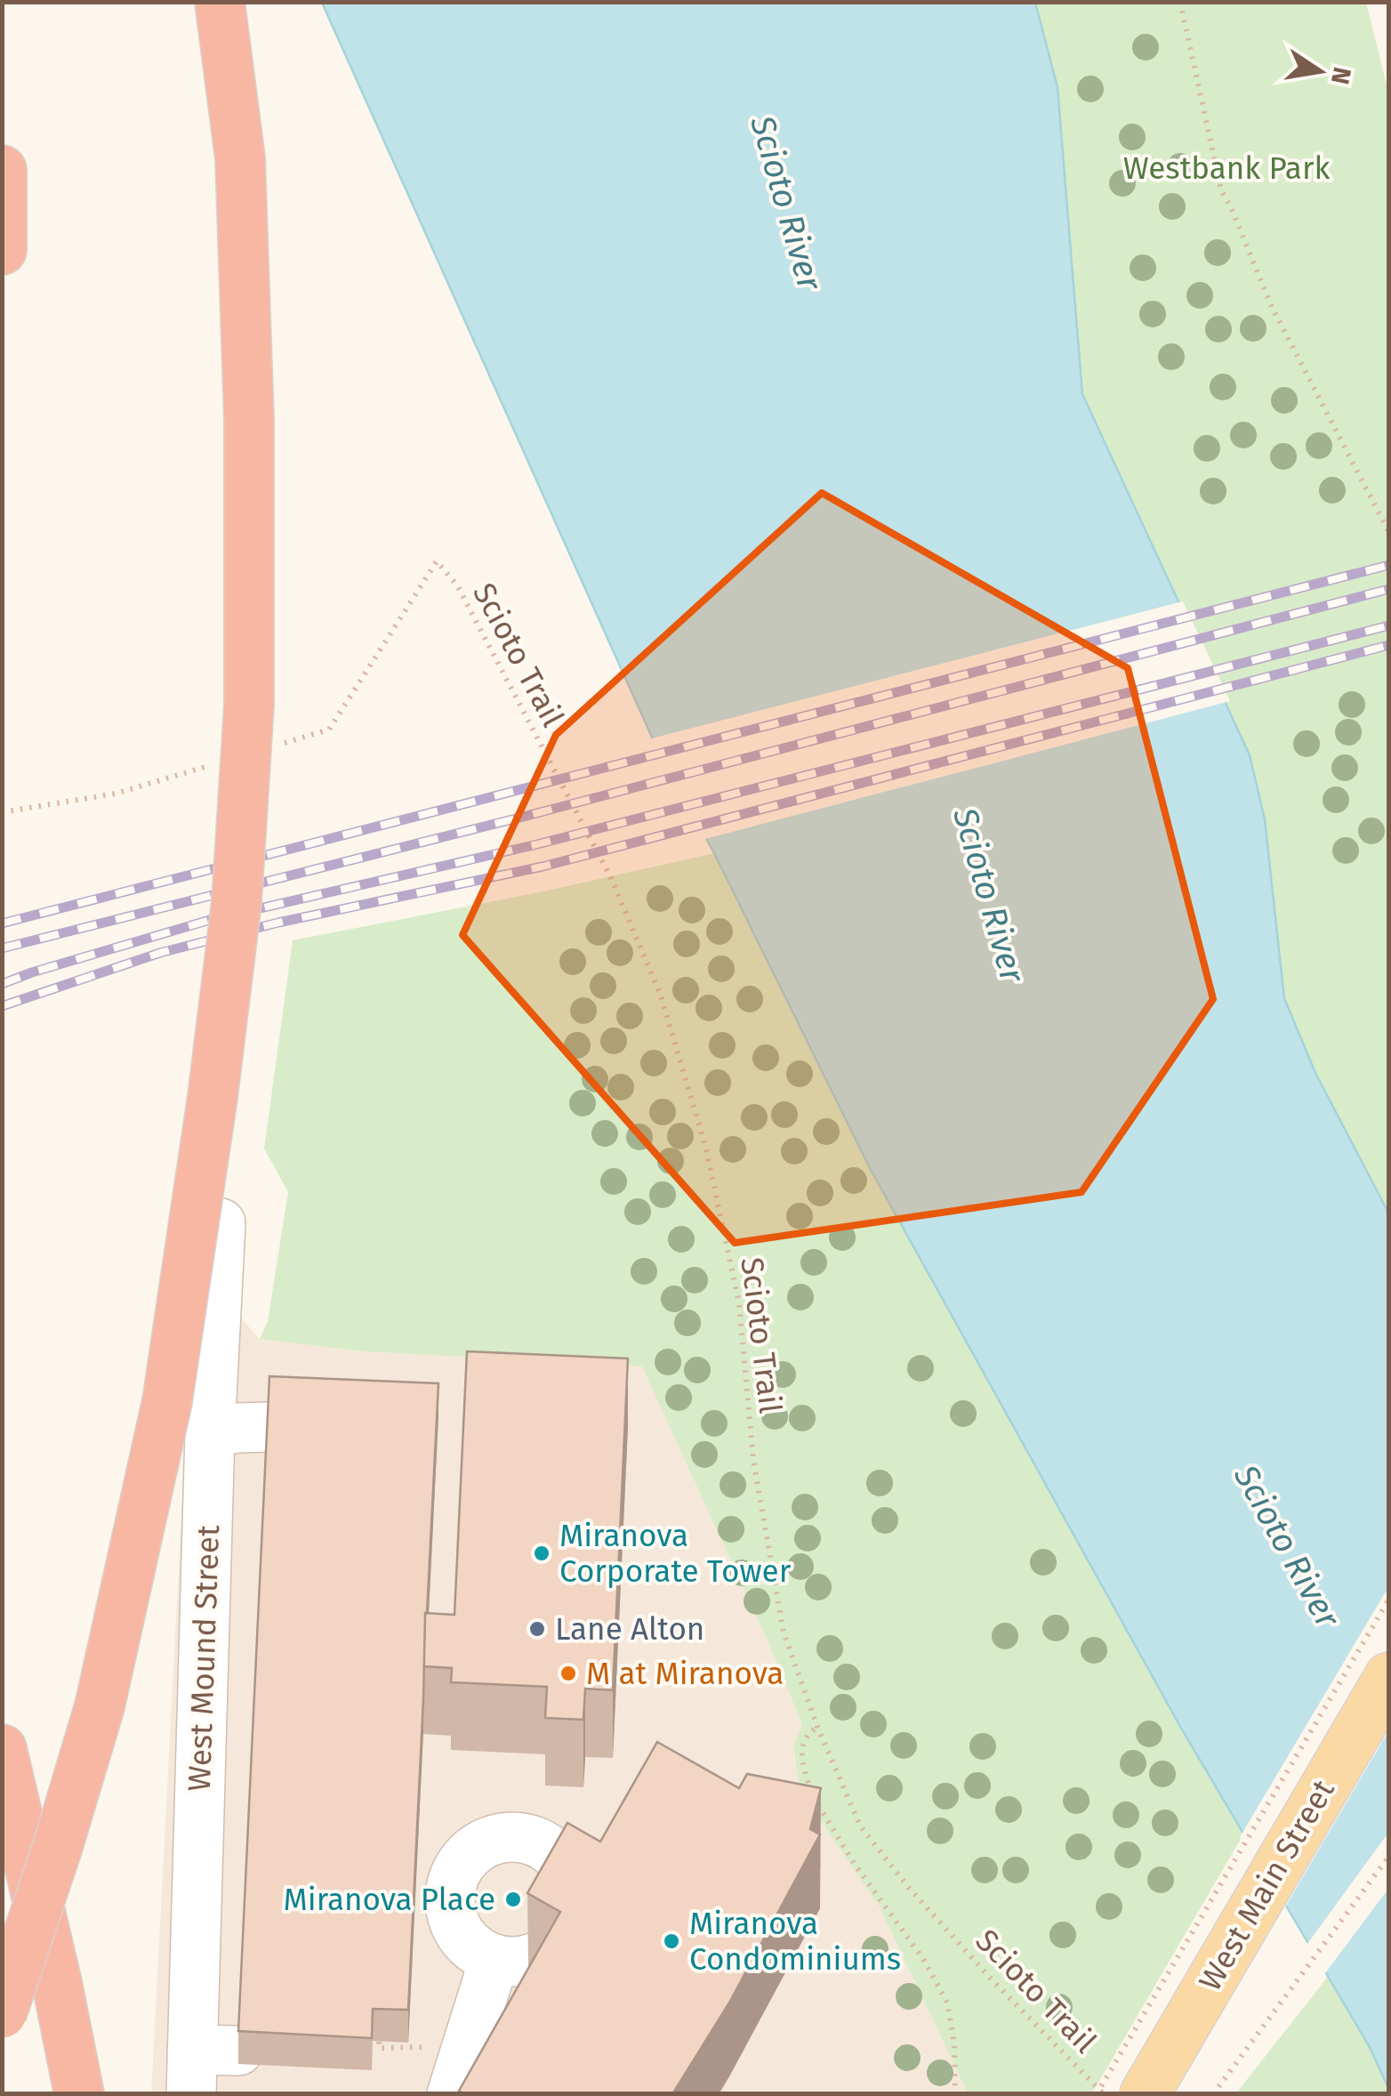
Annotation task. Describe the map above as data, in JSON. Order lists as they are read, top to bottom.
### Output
{
  "streets": {
    "main road": ["West Main Street"],
    "street": ["West Mound Street"],
    "path": ["Scioto Trail"]
  },
  "water": ["Scioto River"],
  "parks": ["Westbank Park"],
  "places": [
    "Miranova Corporate Tower",
    "Lane Alton",
    "M at Miranova",
    "Miranova Place",
    "Miranova Condominiums"
  ],
  "north": "right"
}
